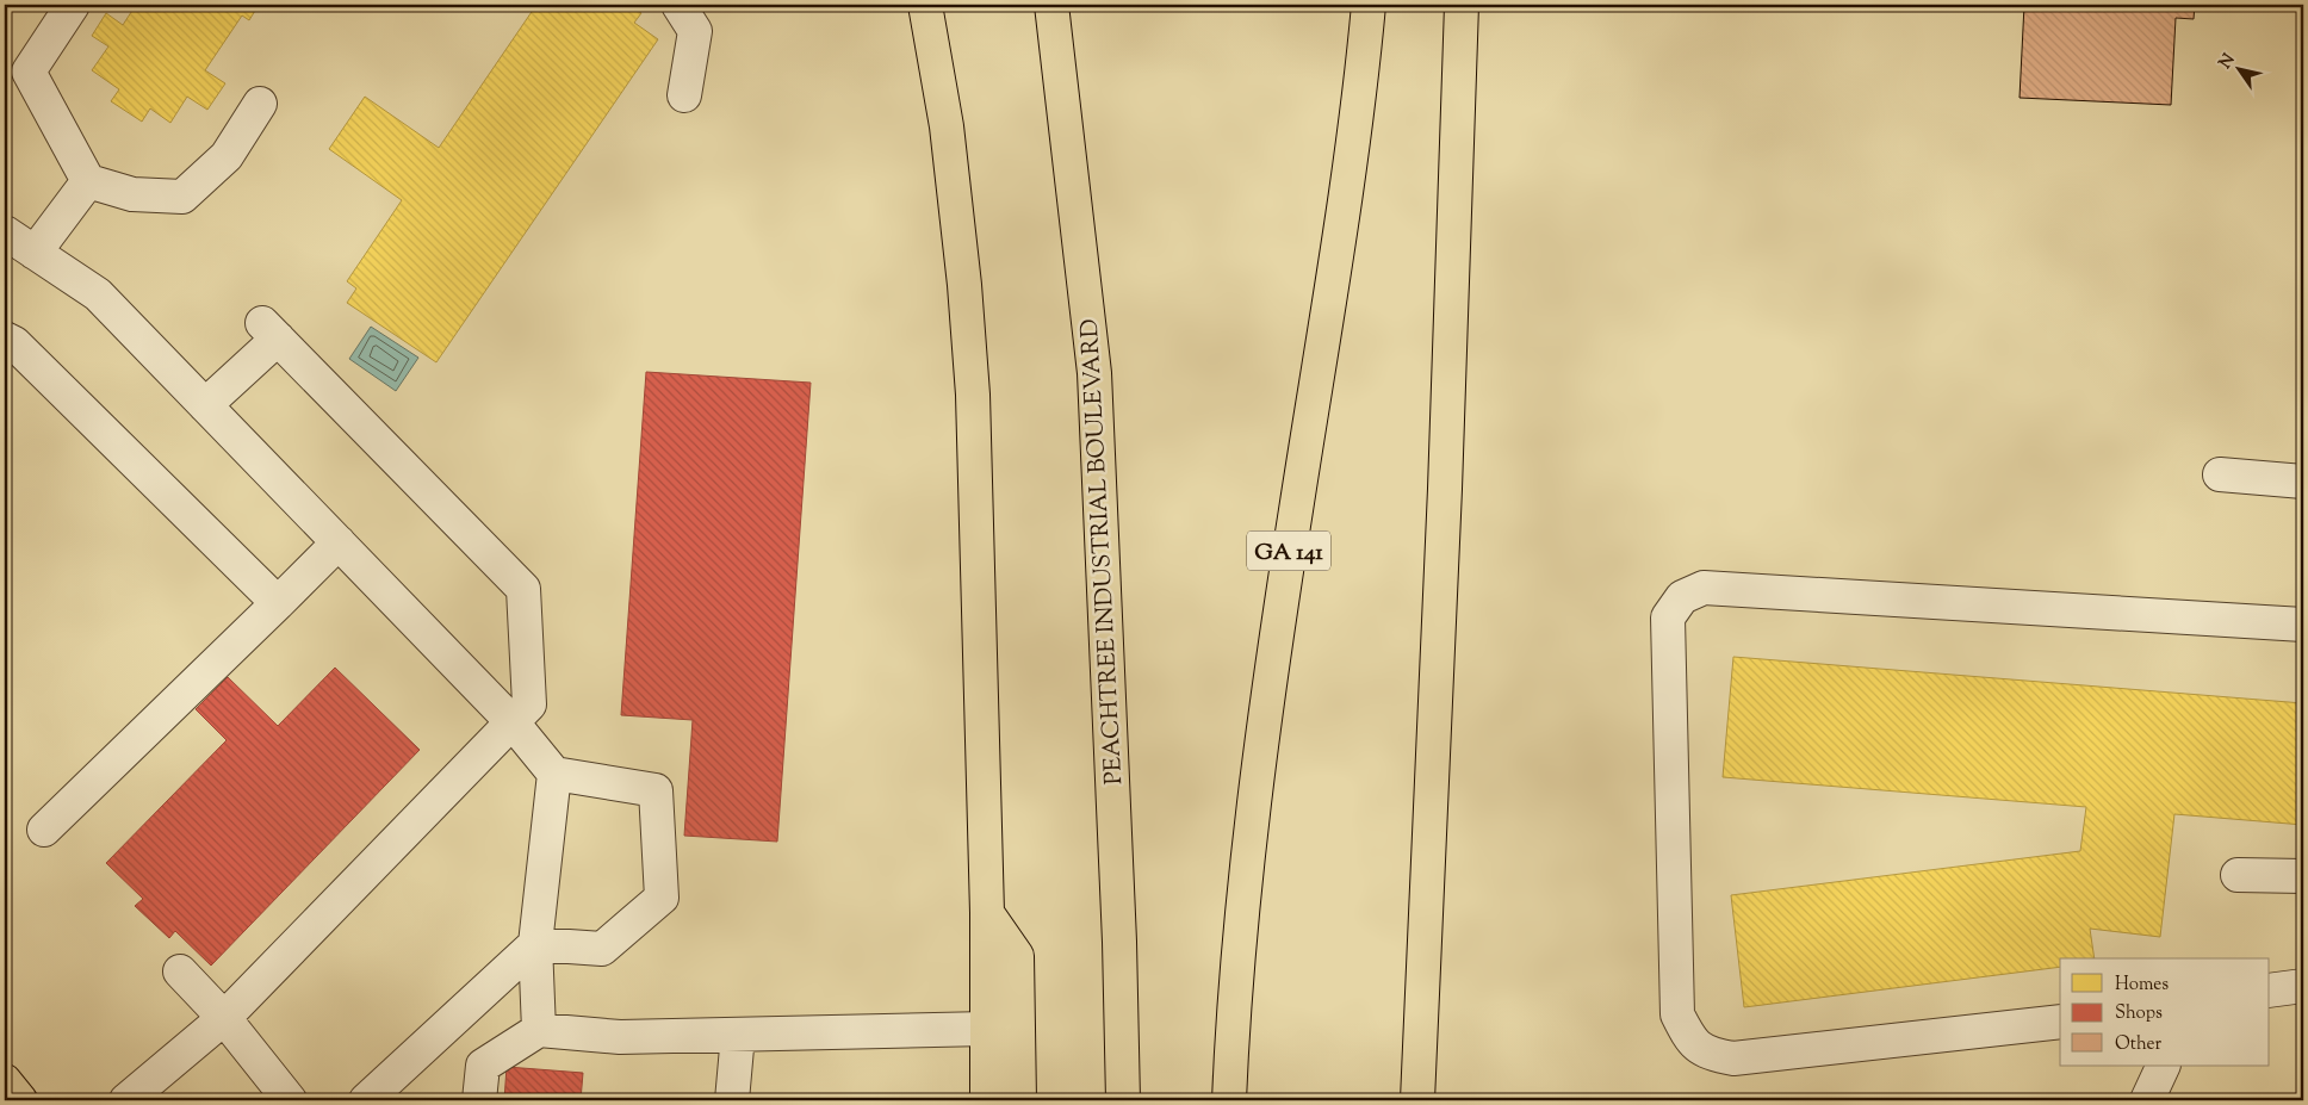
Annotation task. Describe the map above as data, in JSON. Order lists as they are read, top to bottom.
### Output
{
  "streets": {
    "main road": ["GA 141", "PEACHTREE INDUSTRIAL BOULEVARD"]
  },
  "legend": ["Homes", "Shops", "Other"],
  "north": "top left"
}
